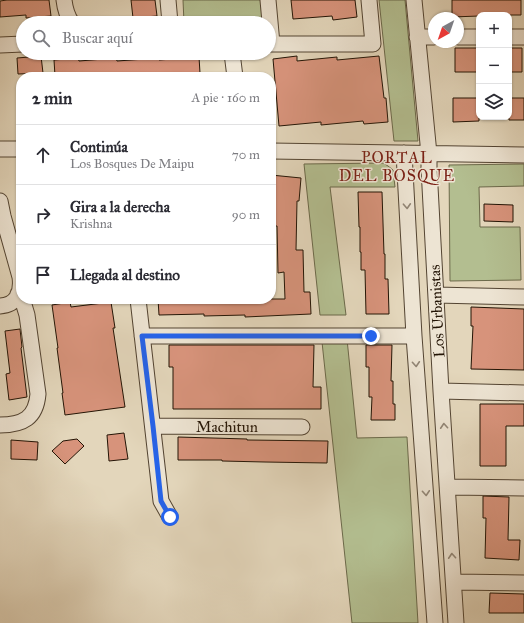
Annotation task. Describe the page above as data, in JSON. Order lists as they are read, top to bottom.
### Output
{
  "streets": {
    "street": ["Los Urbanistas", "Machitun"]
  },
  "districts": ["PORTAL DEL BOSQUE"],
  "north": "bottom left",
  "page": {
    "map_buttons": ["+", "−"],
    "search": "Buscar aquí",
    "heading": ["2 min", "A pie · 160 m"],
    "list": [
      ["Continúa", "Los Bosques De Maipu", "70 m"],
      ["Gira a la derecha", "Krishna", "90 m"],
      "Llegada al destino"
    ]
  }
}
